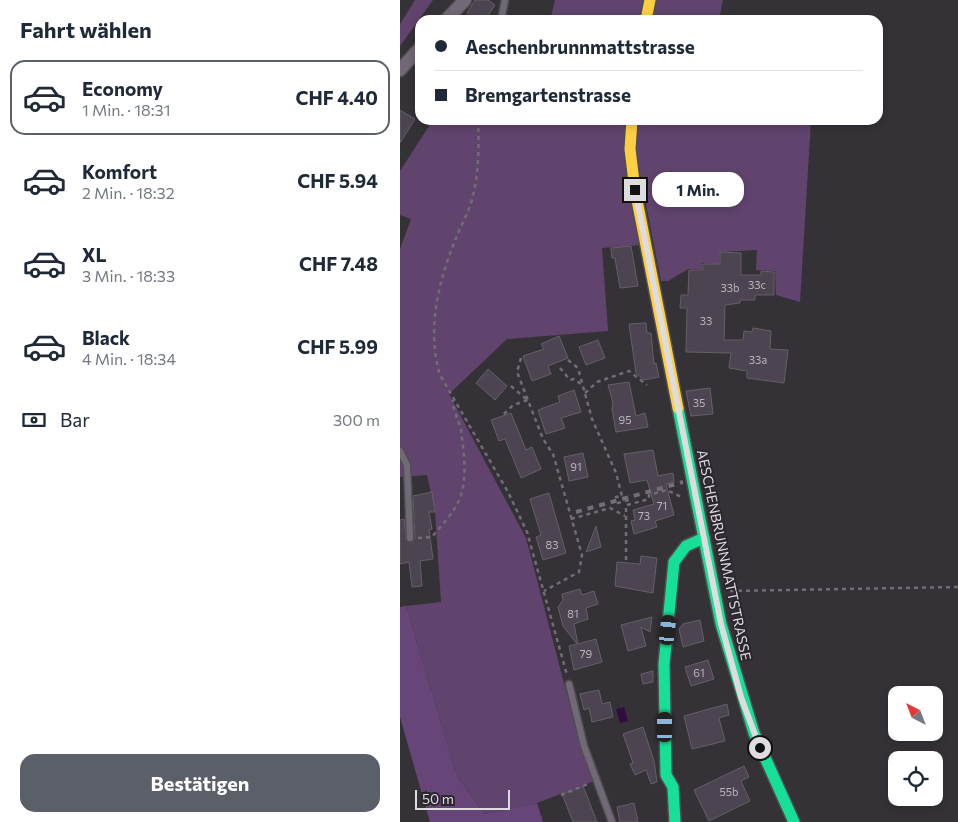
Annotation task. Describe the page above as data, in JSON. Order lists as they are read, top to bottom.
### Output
{
  "streets": {
    "street": ["AESCHENBRUNNMATTSTRASSE"]
  },
  "house_numbers": [
    "33c",
    "33b",
    "33",
    "33a",
    "35",
    "95",
    "91",
    "71",
    "73",
    "83",
    "81",
    "79",
    "61",
    "55b"
  ],
  "scale_bar": "50 m",
  "north": "top left",
  "page": {
    "heading": "Fahrt wählen",
    "banner": ["Aeschenbrunnmattstrasse", "Bremgartenstrasse"],
    "list": [
      {
        "name": "Economy",
        "note": "1 Min. · 18:31",
        "value": "CHF 4.40"
      },
      {
        "name": "Komfort",
        "note": "2 Min. · 18:32",
        "value": "CHF 5.94"
      },
      {
        "name": "XL",
        "note": "3 Min. · 18:33",
        "value": "CHF 7.48"
      },
      {
        "name": "Black",
        "note": "4 Min. · 18:34",
        "value": "CHF 5.99"
      }
    ],
    "bubble": "1 Min.",
    "pay": ["Bar", "300 m"],
    "buttons": "Bestätigen",
    "scale": "50 m"
  }
}
